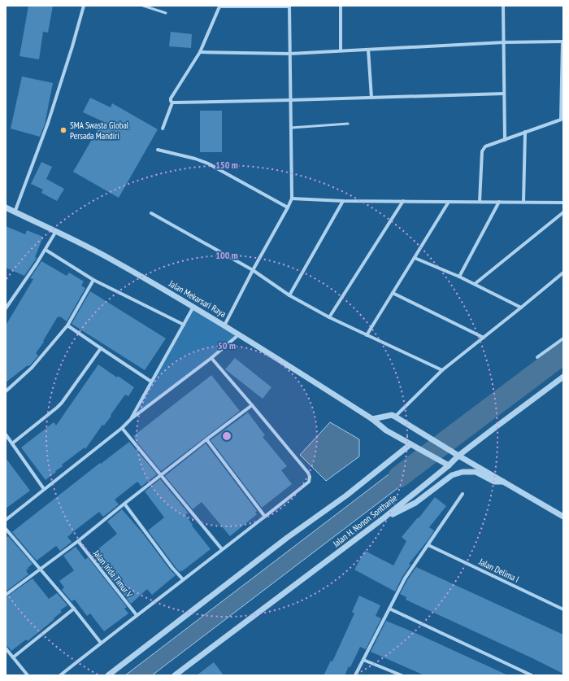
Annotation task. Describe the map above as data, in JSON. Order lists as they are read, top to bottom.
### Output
{
  "streets": {
    "street": [
      "Jalan Mekarsari Raya",
      "Jalan H. Nonon Sonthanie",
      "Jalan Delima I",
      "Jalan Irida Timur V"
    ]
  },
  "crossings": [
    ["Jalan Mekarsari Raya", "Jalan H. Nonon Sonthanie"]
  ],
  "places": ["SMA Swasta Global Persada Mandiri"],
  "rings": ["150 m", "100 m", "50 m"]
}
